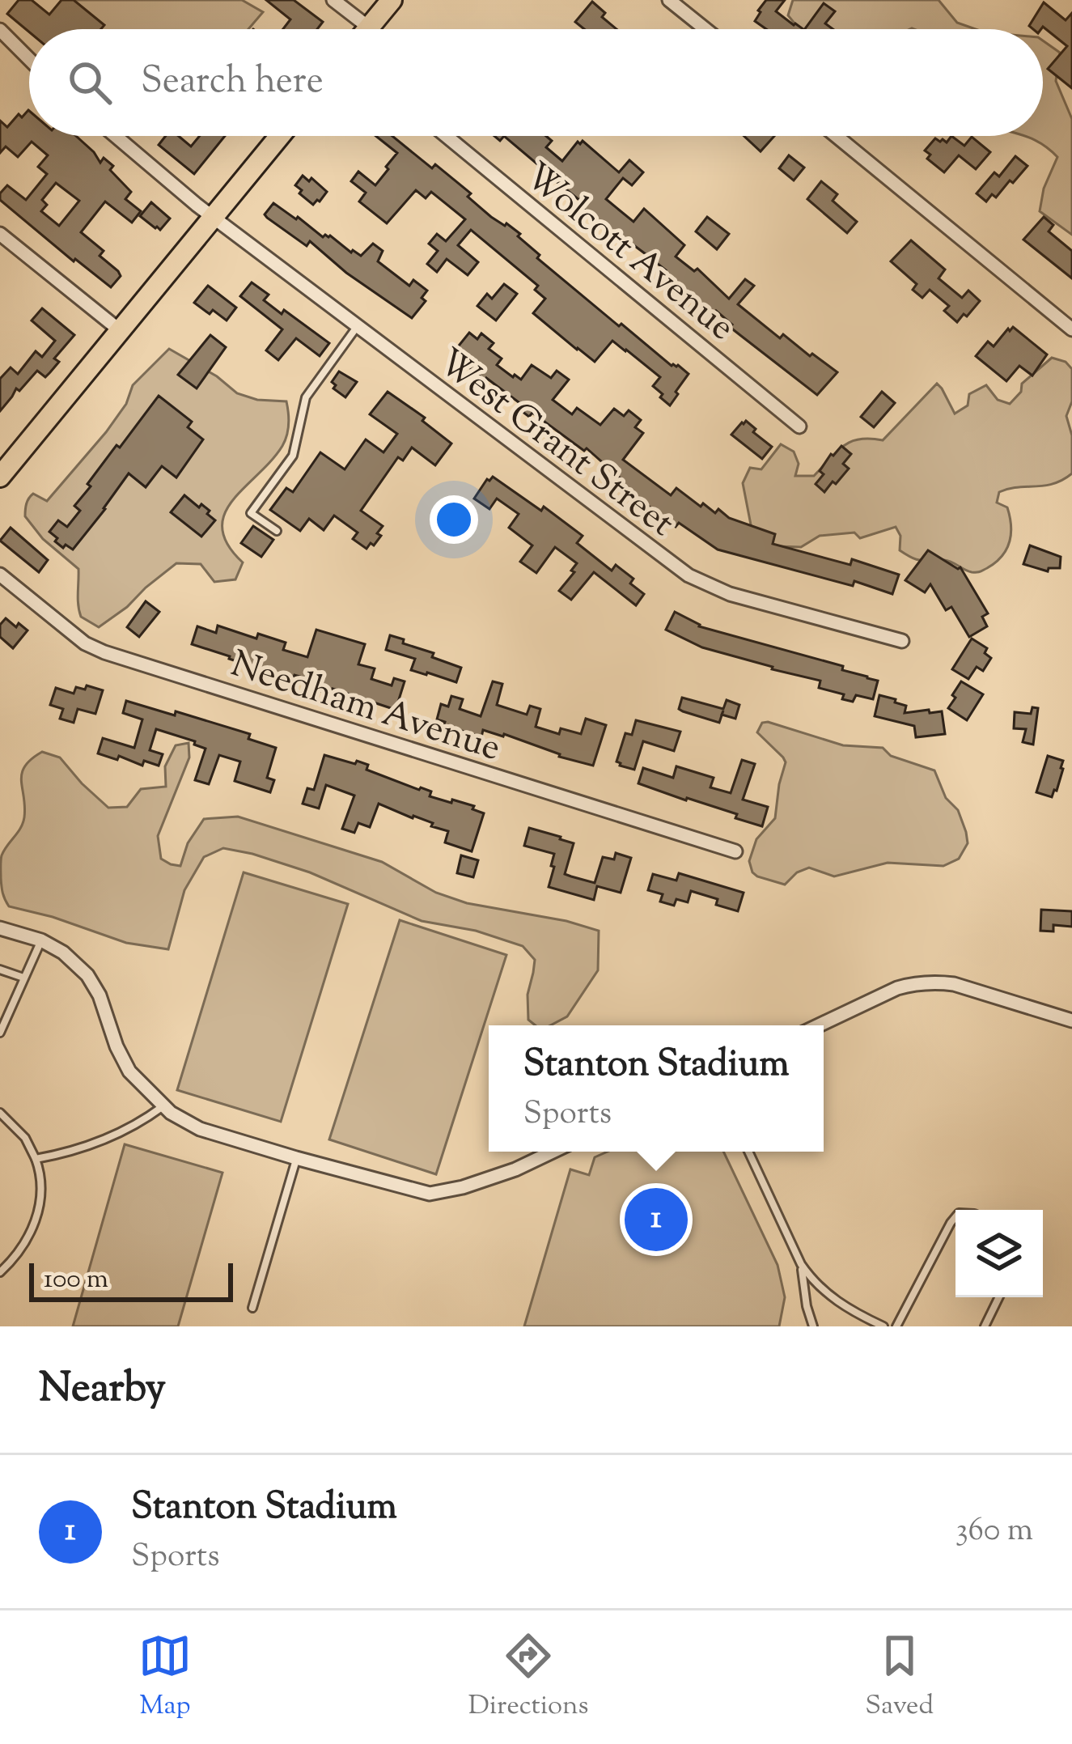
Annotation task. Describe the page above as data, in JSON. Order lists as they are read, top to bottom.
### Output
{
  "streets": {
    "street": ["Wolcott Avenue", "West Grant Street", "Needham Avenue"]
  },
  "scale_bar": "100 m",
  "page": {
    "search": "Search here",
    "popup": ["Stanton Stadium", "Sports"],
    "pins": "1",
    "scale": "100 m",
    "heading": "Nearby",
    "list": [
      {
        "mark": "1",
        "name": "Stanton Stadium",
        "note": "Sports",
        "value": "360 m"
      }
    ],
    "nav": ["Map", "Directions", "Saved"]
  }
}
